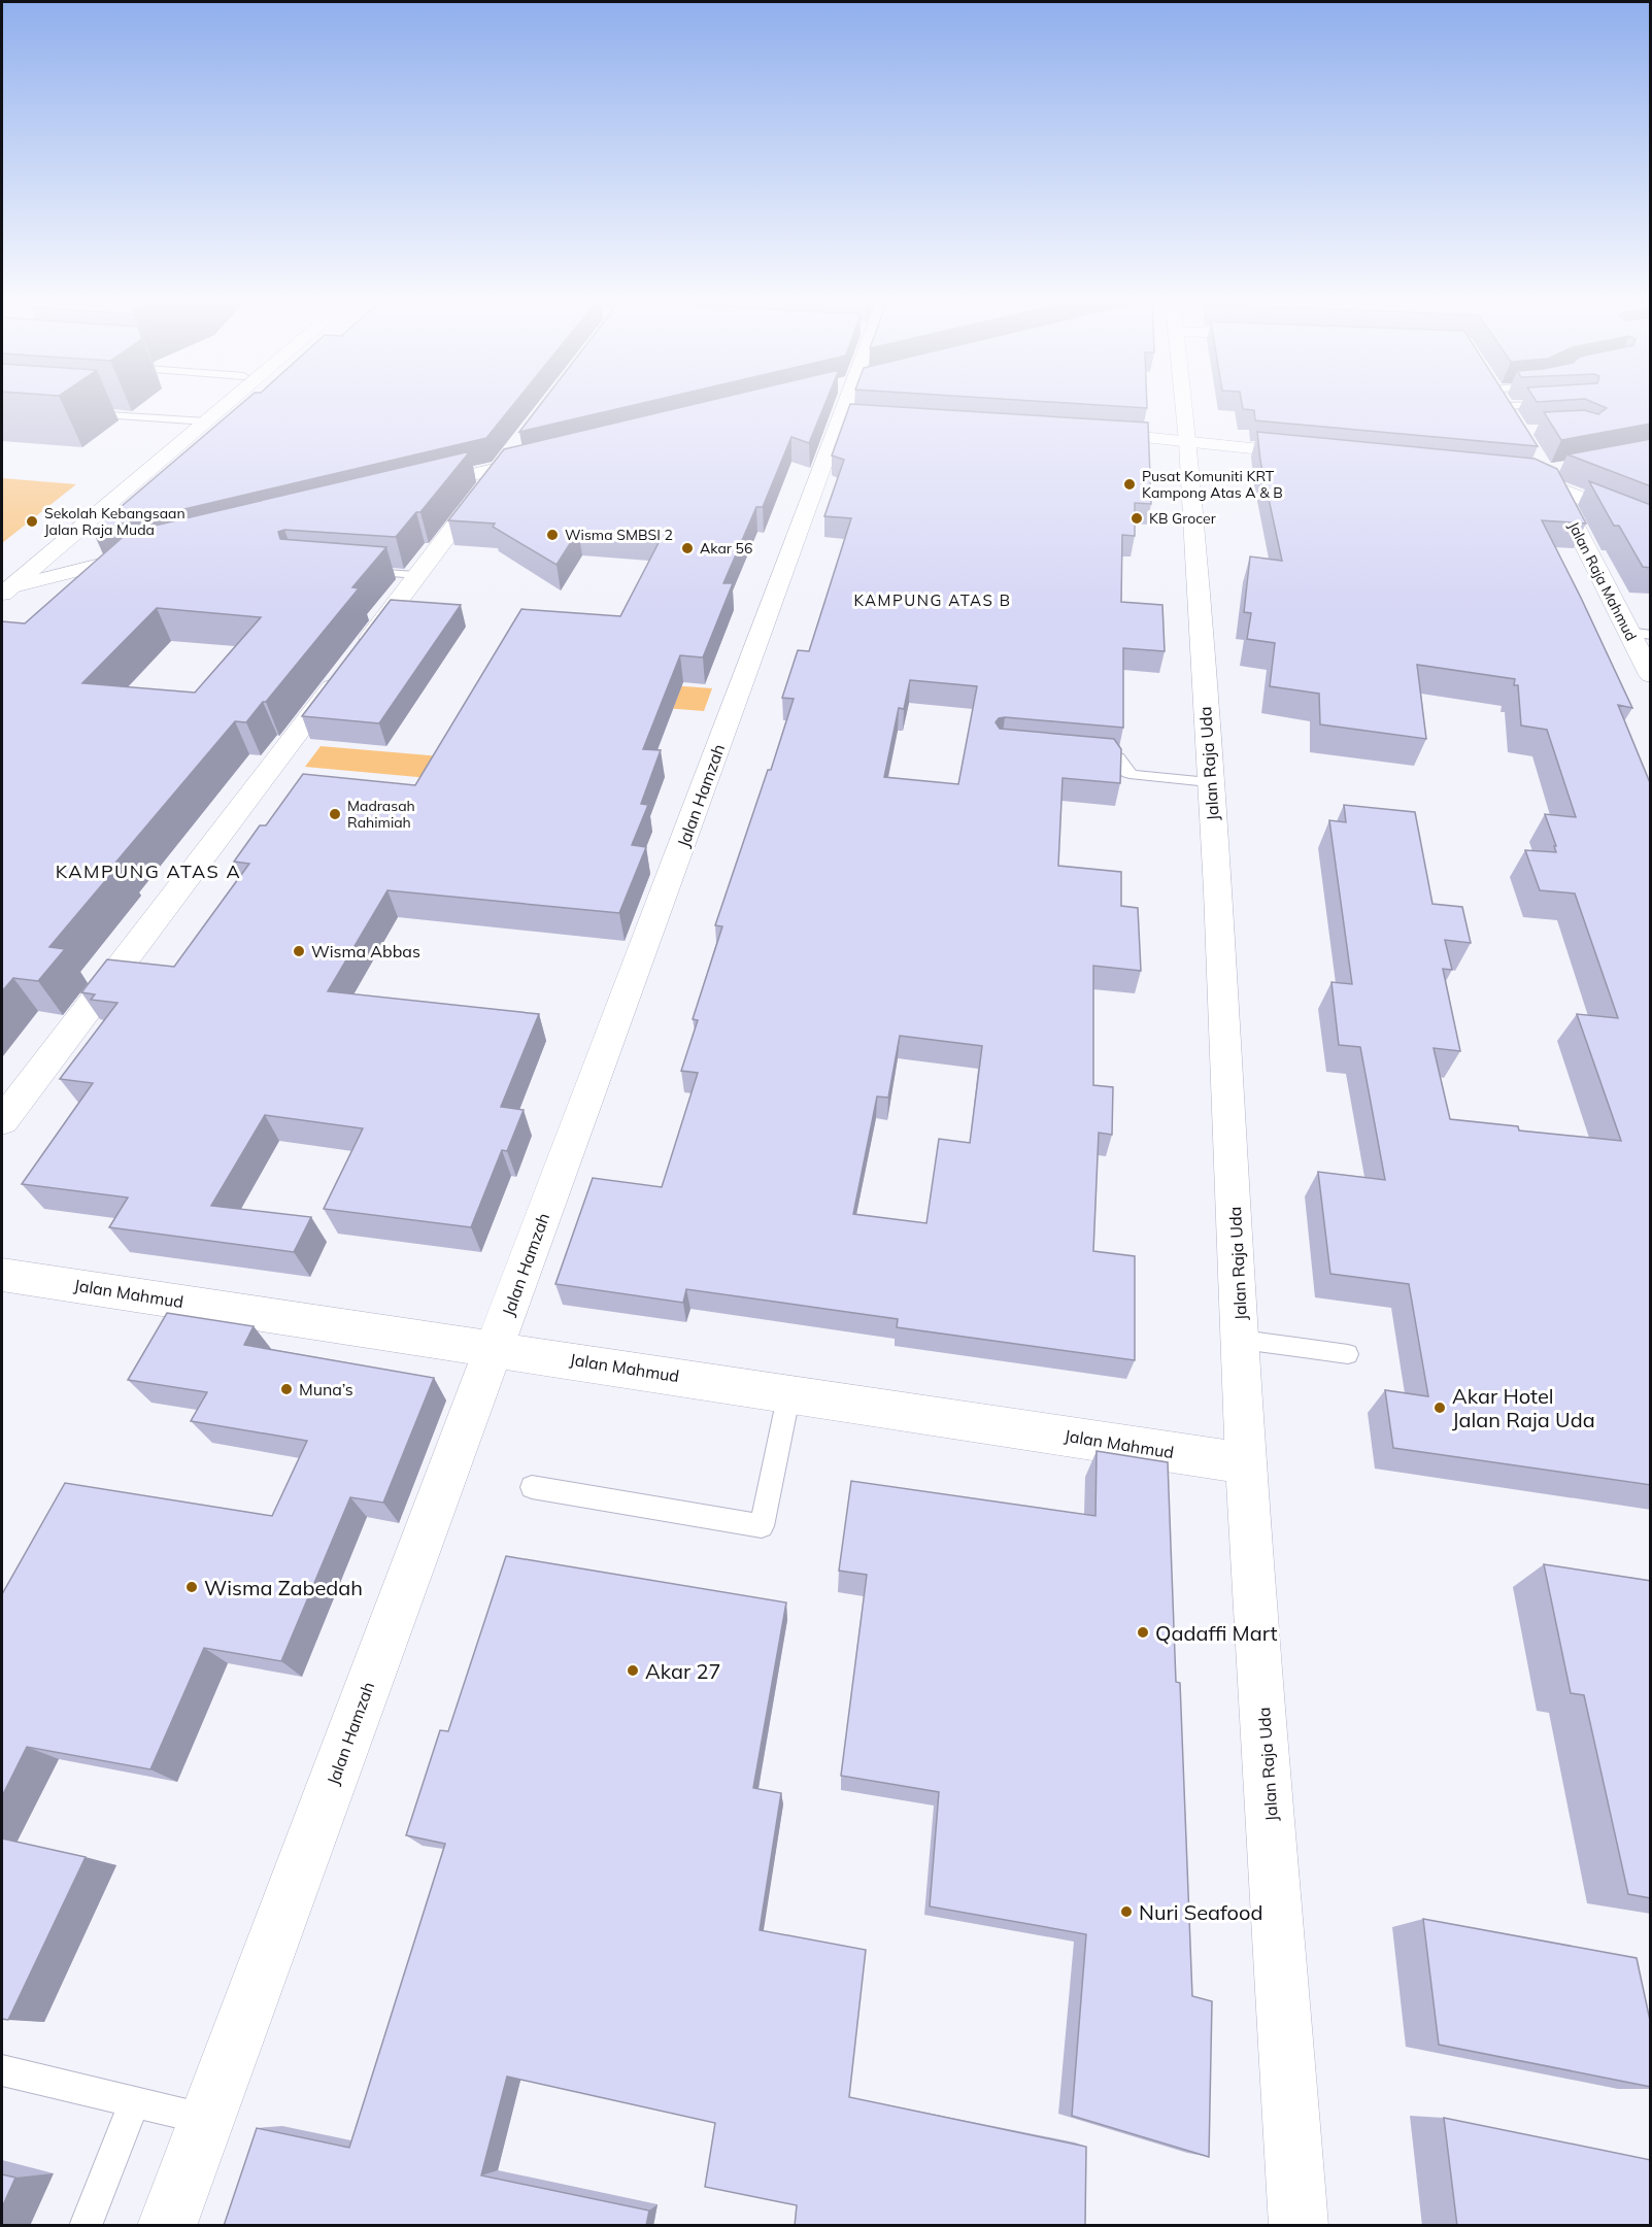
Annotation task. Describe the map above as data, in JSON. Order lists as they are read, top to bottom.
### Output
{
  "streets": {
    "street": [
      "Jalan Raja Mahmud",
      "Jalan Raja Uda",
      "Jalan Hamzah",
      "Jalan Mahmud"
    ]
  },
  "crossings": [
    ["Jalan Raja Uda", "Jalan Mahmud"],
    ["Jalan Hamzah", "Jalan Mahmud"]
  ],
  "districts": ["KAMPUNG ATAS B", "KAMPUNG ATAS A"],
  "places": [
    "Pusat Komuniti KRT Kampong Atas A & B",
    "KB Grocer",
    "Sekolah Kebangsaan Jalan Raja Muda",
    "Wisma SMBSI 2",
    "Akar 56",
    "Madrasah Rahimiah",
    "Wisma Abbas",
    "Muna’s",
    "Akar Hotel Jalan Raja Uda",
    "Wisma Zabedah",
    "Qadaffi Mart",
    "Akar 27",
    "Nuri Seafood"
  ]
}
